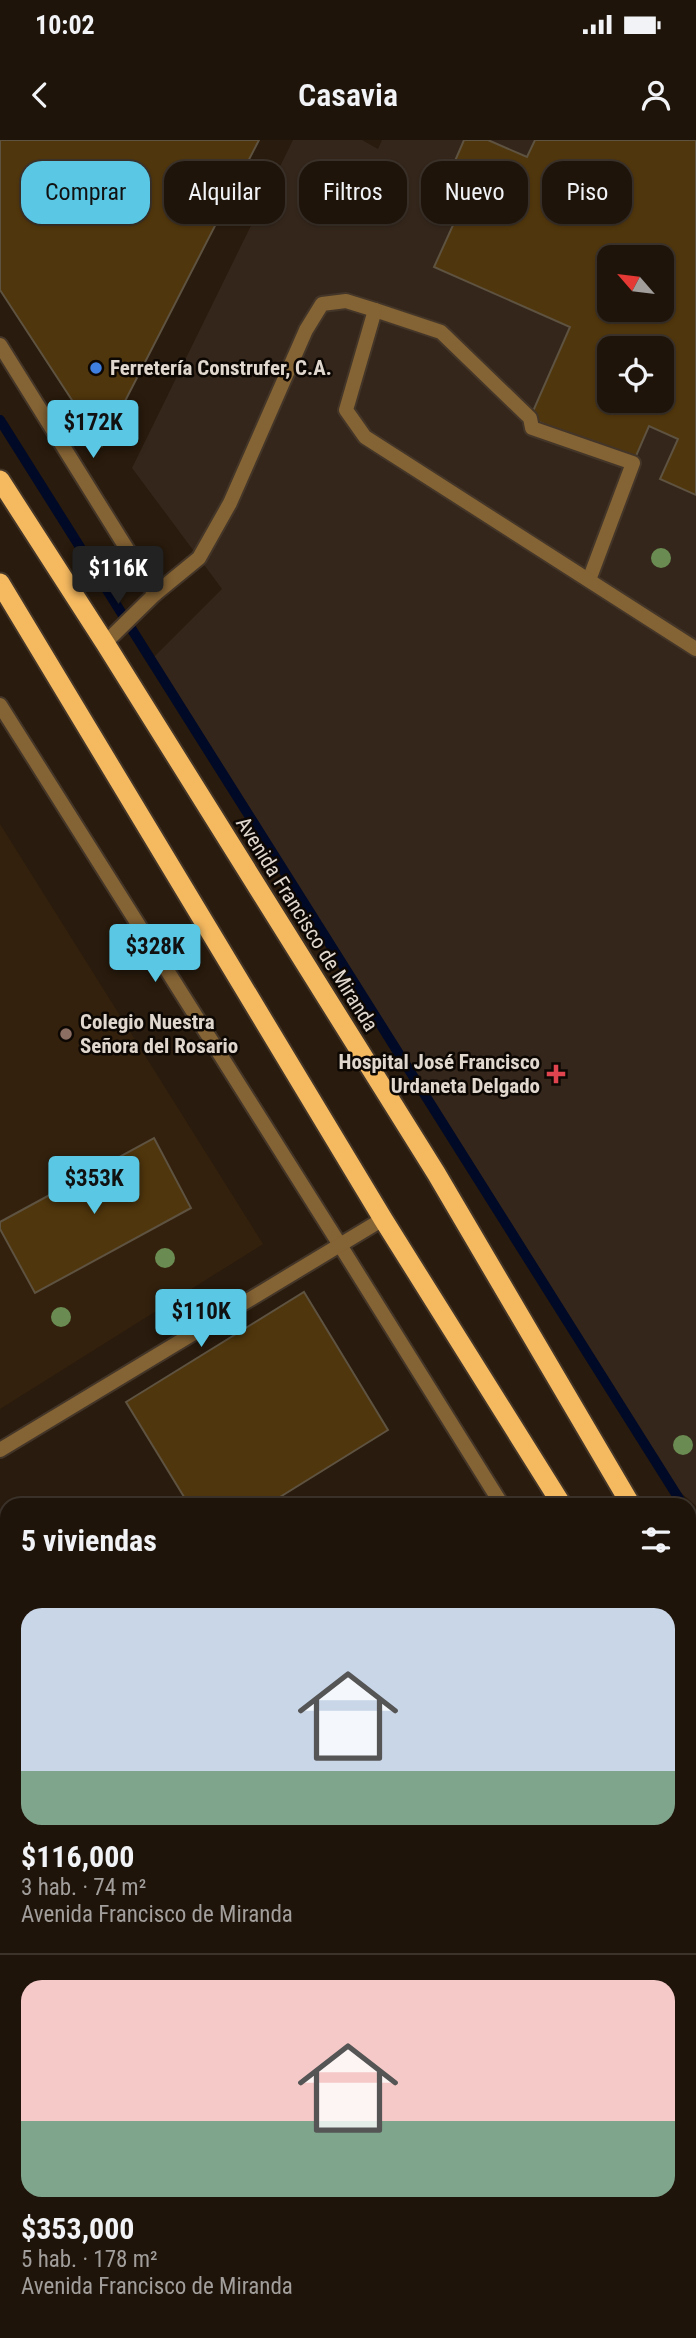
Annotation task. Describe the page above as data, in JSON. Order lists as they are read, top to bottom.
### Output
{
  "streets": {
    "highway": ["Avenida Francisco de Miranda"]
  },
  "places": {
    "other": ["Ferretería Construfer, C.A.", "Colegio Nuestra Señora del Rosario"],
    "health": ["Hospital José Francisco Urdaneta Delgado"]
  },
  "north": "top left",
  "page": {
    "status": "10:02",
    "header": "Casavia",
    "chip": [
      "Comprar",
      "Alquilar",
      "Filtros",
      "Nuevo",
      "Piso"
    ],
    "price": [
      "$172K",
      "$116K",
      "$328K",
      "$353K",
      "$110K"
    ],
    "heading": "5 viviendas",
    "list": [
      {
        "name": "$116,000",
        "note": "3 hab. · 74 m² · Avenida Francisco de Miranda"
      },
      {
        "name": "$353,000",
        "note": "5 hab. · 178 m² · Avenida Francisco de Miranda"
      }
    ]
  }
}
